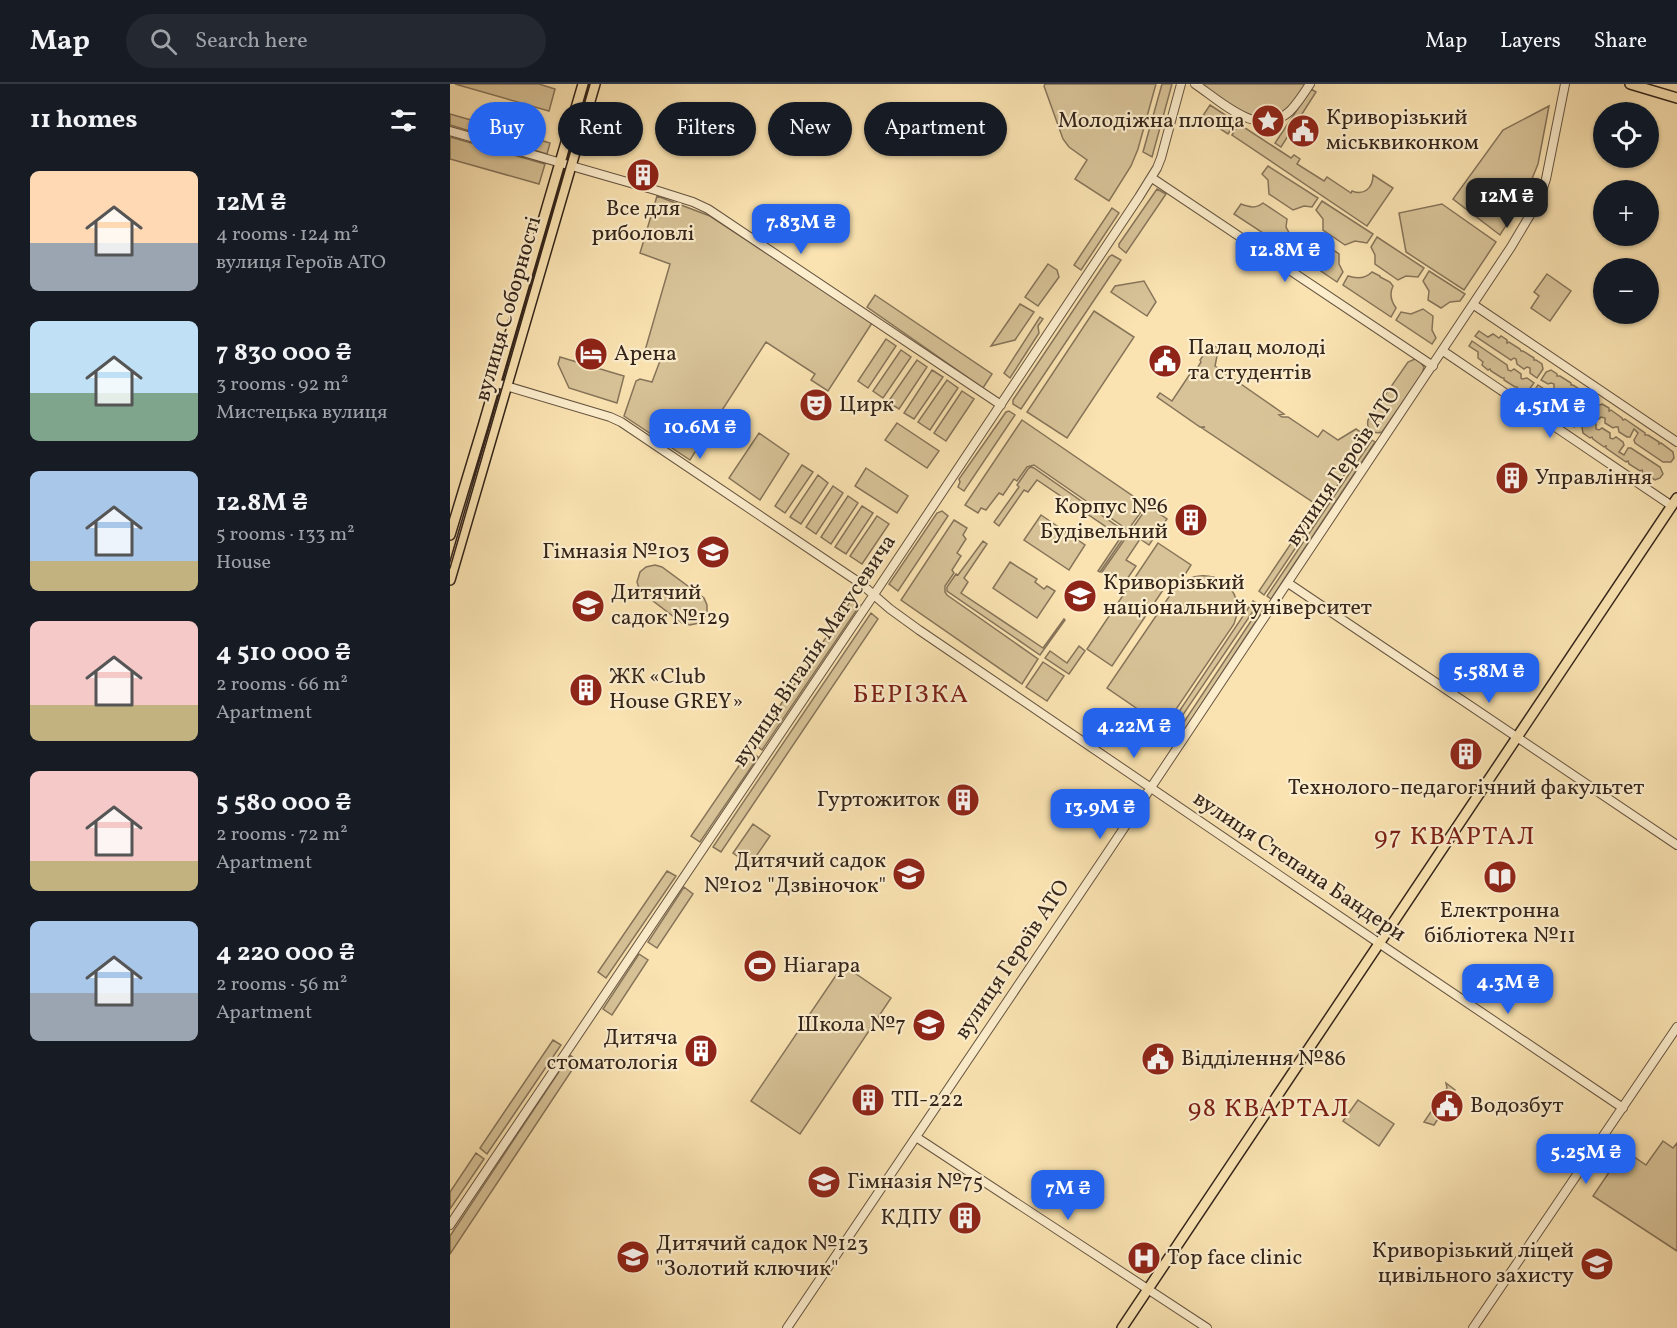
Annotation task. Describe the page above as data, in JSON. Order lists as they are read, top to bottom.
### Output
{
  "streets": {
    "main road": ["вулиця Соборності"],
    "street": ["вулиця Героїв АТО", "вулиця Віталія Матусевича", "вулиця Степана Бандери"]
  },
  "crossings": [
    ["вулиця Соборності", "вулиця Степана Бандери"],
    ["вулиця Героїв АТО", "вулиця Степана Бандери"],
    ["вулиця Віталія Матусевича", "вулиця Степана Бандери"]
  ],
  "districts": ["БЕРІЗКА", "97 КВАРТАЛ", "98 КВАРТАЛ"],
  "places": {
    "place": ["Молодіжна площа"],
    "public building": [
      "Криворізький міськвиконком",
      "Палац молоді та студентів",
      "Відділення №86",
      "Водозбут"
    ],
    "building": [
      "Все для риболовлі",
      "Управління",
      "Корпус №6 Будівельний",
      "ЖК «Club House GREY»",
      "Технолого-педагогічний факультет",
      "Гуртожиток",
      "Дитяча стоматологія",
      "ТП-222",
      "КДПУ"
    ],
    "hotel": ["Арена"],
    "theatre": ["Цирк"],
    "school or university": [
      "Гімназія №103",
      "Криворізький національний університет",
      "Дитячий садок №129",
      "Дитячий садок №102 \"Дзвіночок\"",
      "Школа №7",
      "Гімназія №75",
      "Дитячий садок №123 \"Золотий ключик\"",
      "Криворізький ліцей цивільного захисту"
    ],
    "library": ["Електронна бібліотека №11"],
    "sports": ["Ніагара"],
    "hospital": ["Top face clinic"]
  },
  "page": {
    "header": "Map",
    "search": "Search here",
    "nav": ["Map", "Layers", "Share"],
    "heading": "11 homes",
    "map_buttons": ["+", "−"],
    "chip": [
      "Buy",
      "Rent",
      "Filters",
      "New",
      "Apartment"
    ],
    "list": [
      {
        "name": "12M ₴",
        "note": "4 rooms · 124 m² · вулиця Героїв АТО"
      },
      {
        "name": "7 830 000 ₴",
        "note": "3 rooms · 92 m² · Мистецька вулиця"
      },
      {
        "name": "12.8M ₴",
        "note": "5 rooms · 133 m² · House"
      },
      {
        "name": "4 510 000 ₴",
        "note": "2 rooms · 66 m² · Apartment"
      },
      {
        "name": "5 580 000 ₴",
        "note": "2 rooms · 72 m² · Apartment"
      },
      {
        "name": "4 220 000 ₴",
        "note": "2 rooms · 56 m² · Apartment"
      }
    ],
    "price": [
      "12M ₴",
      "7.83M ₴",
      "12.8M ₴",
      "4.51M ₴",
      "10.6M ₴",
      "5.58M ₴",
      "4.22M ₴",
      "13.9M ₴",
      "4.3M ₴",
      "5.25M ₴",
      "7M ₴"
    ]
  }
}
